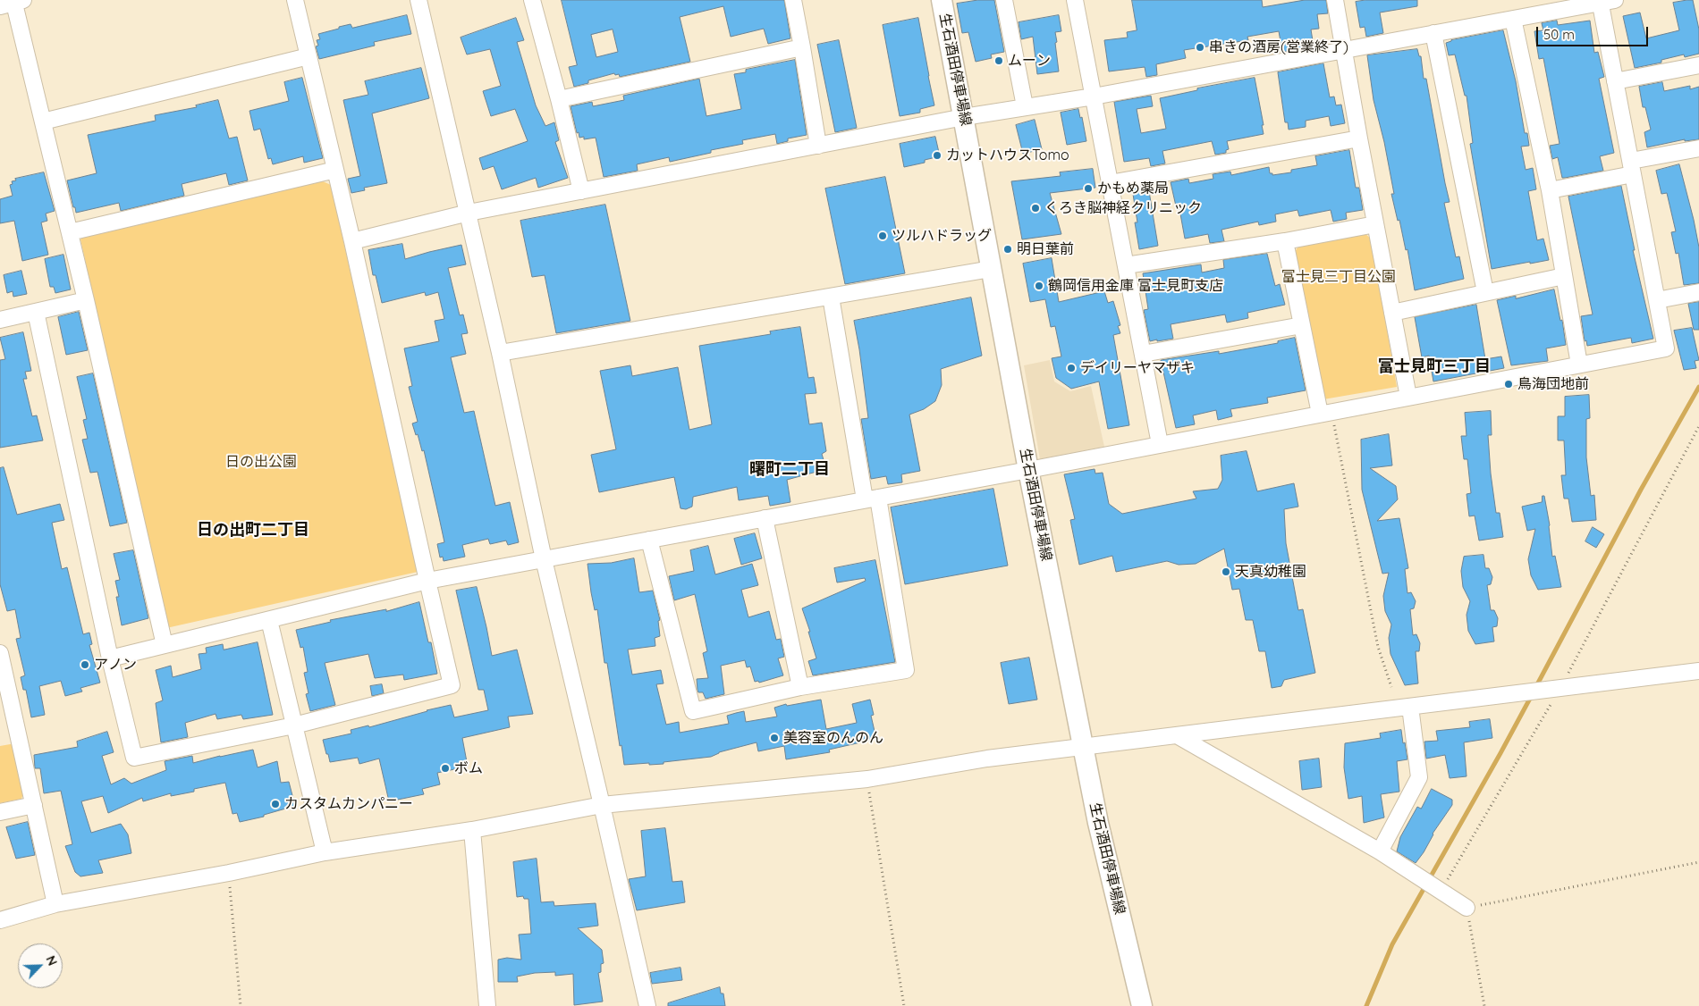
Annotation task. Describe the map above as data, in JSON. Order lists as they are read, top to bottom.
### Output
{
  "streets": {
    "main road": ["生石酒田停車場線"]
  },
  "districts": ["富士見町三丁目", "曙町二丁目", "日の出町二丁目"],
  "parks": ["富士見三丁目公園", "日の出公園"],
  "places": [
    "串きの酒房(営業終了)",
    "ムーン",
    "カットハウスTomo",
    "かもめ薬局",
    "くろき脳神経クリニック",
    "ツルハドラッグ",
    "明日葉前",
    "鶴岡信用金庫 富士見町支店",
    "デイリーヤマザキ",
    "鳥海団地前",
    "天真幼稚園",
    "アノン",
    "美容室のんのん",
    "ボム",
    "カスタムカンパニー"
  ],
  "scale_bar": "50 m",
  "north": "top right"
}
